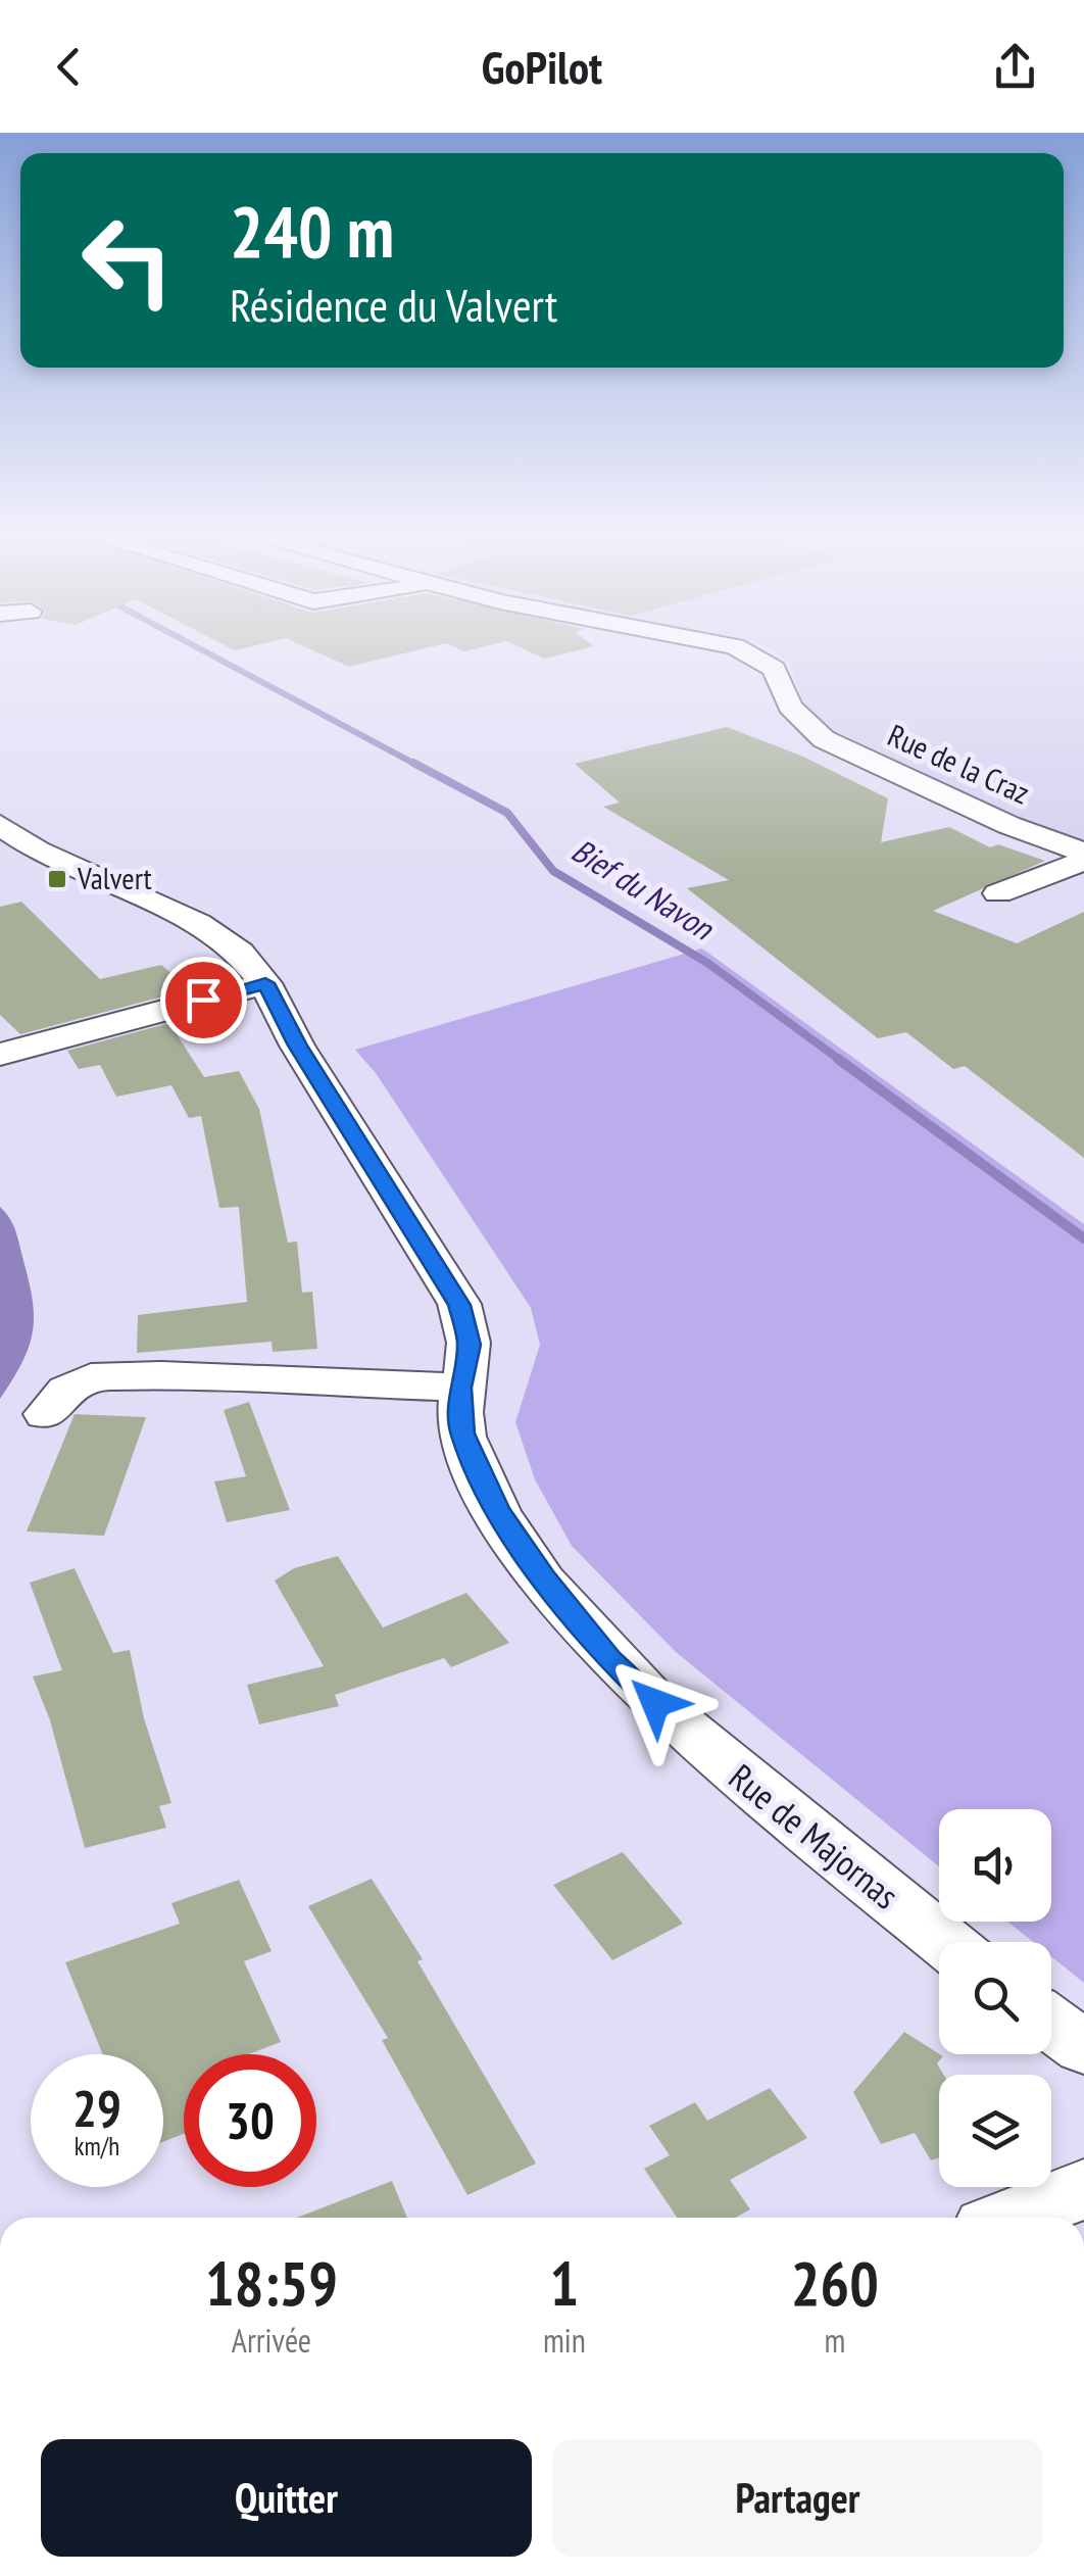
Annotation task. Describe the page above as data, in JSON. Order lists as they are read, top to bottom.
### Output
{
  "streets": {
    "street": ["Rue de la Craz", "Rue de Majornas"]
  },
  "water": ["Bief du Navon"],
  "places": {
    "transit": ["Valvert"]
  },
  "page": {
    "header": "GoPilot",
    "turn": ["240 m", "Résidence du Valvert"],
    "speed": "29 km/h",
    "limit": "30",
    "eta": [
      "18:59",
      "Arrivée",
      "1",
      "min",
      "260",
      "m"
    ],
    "buttons": ["Quitter", "Partager"]
  }
}
